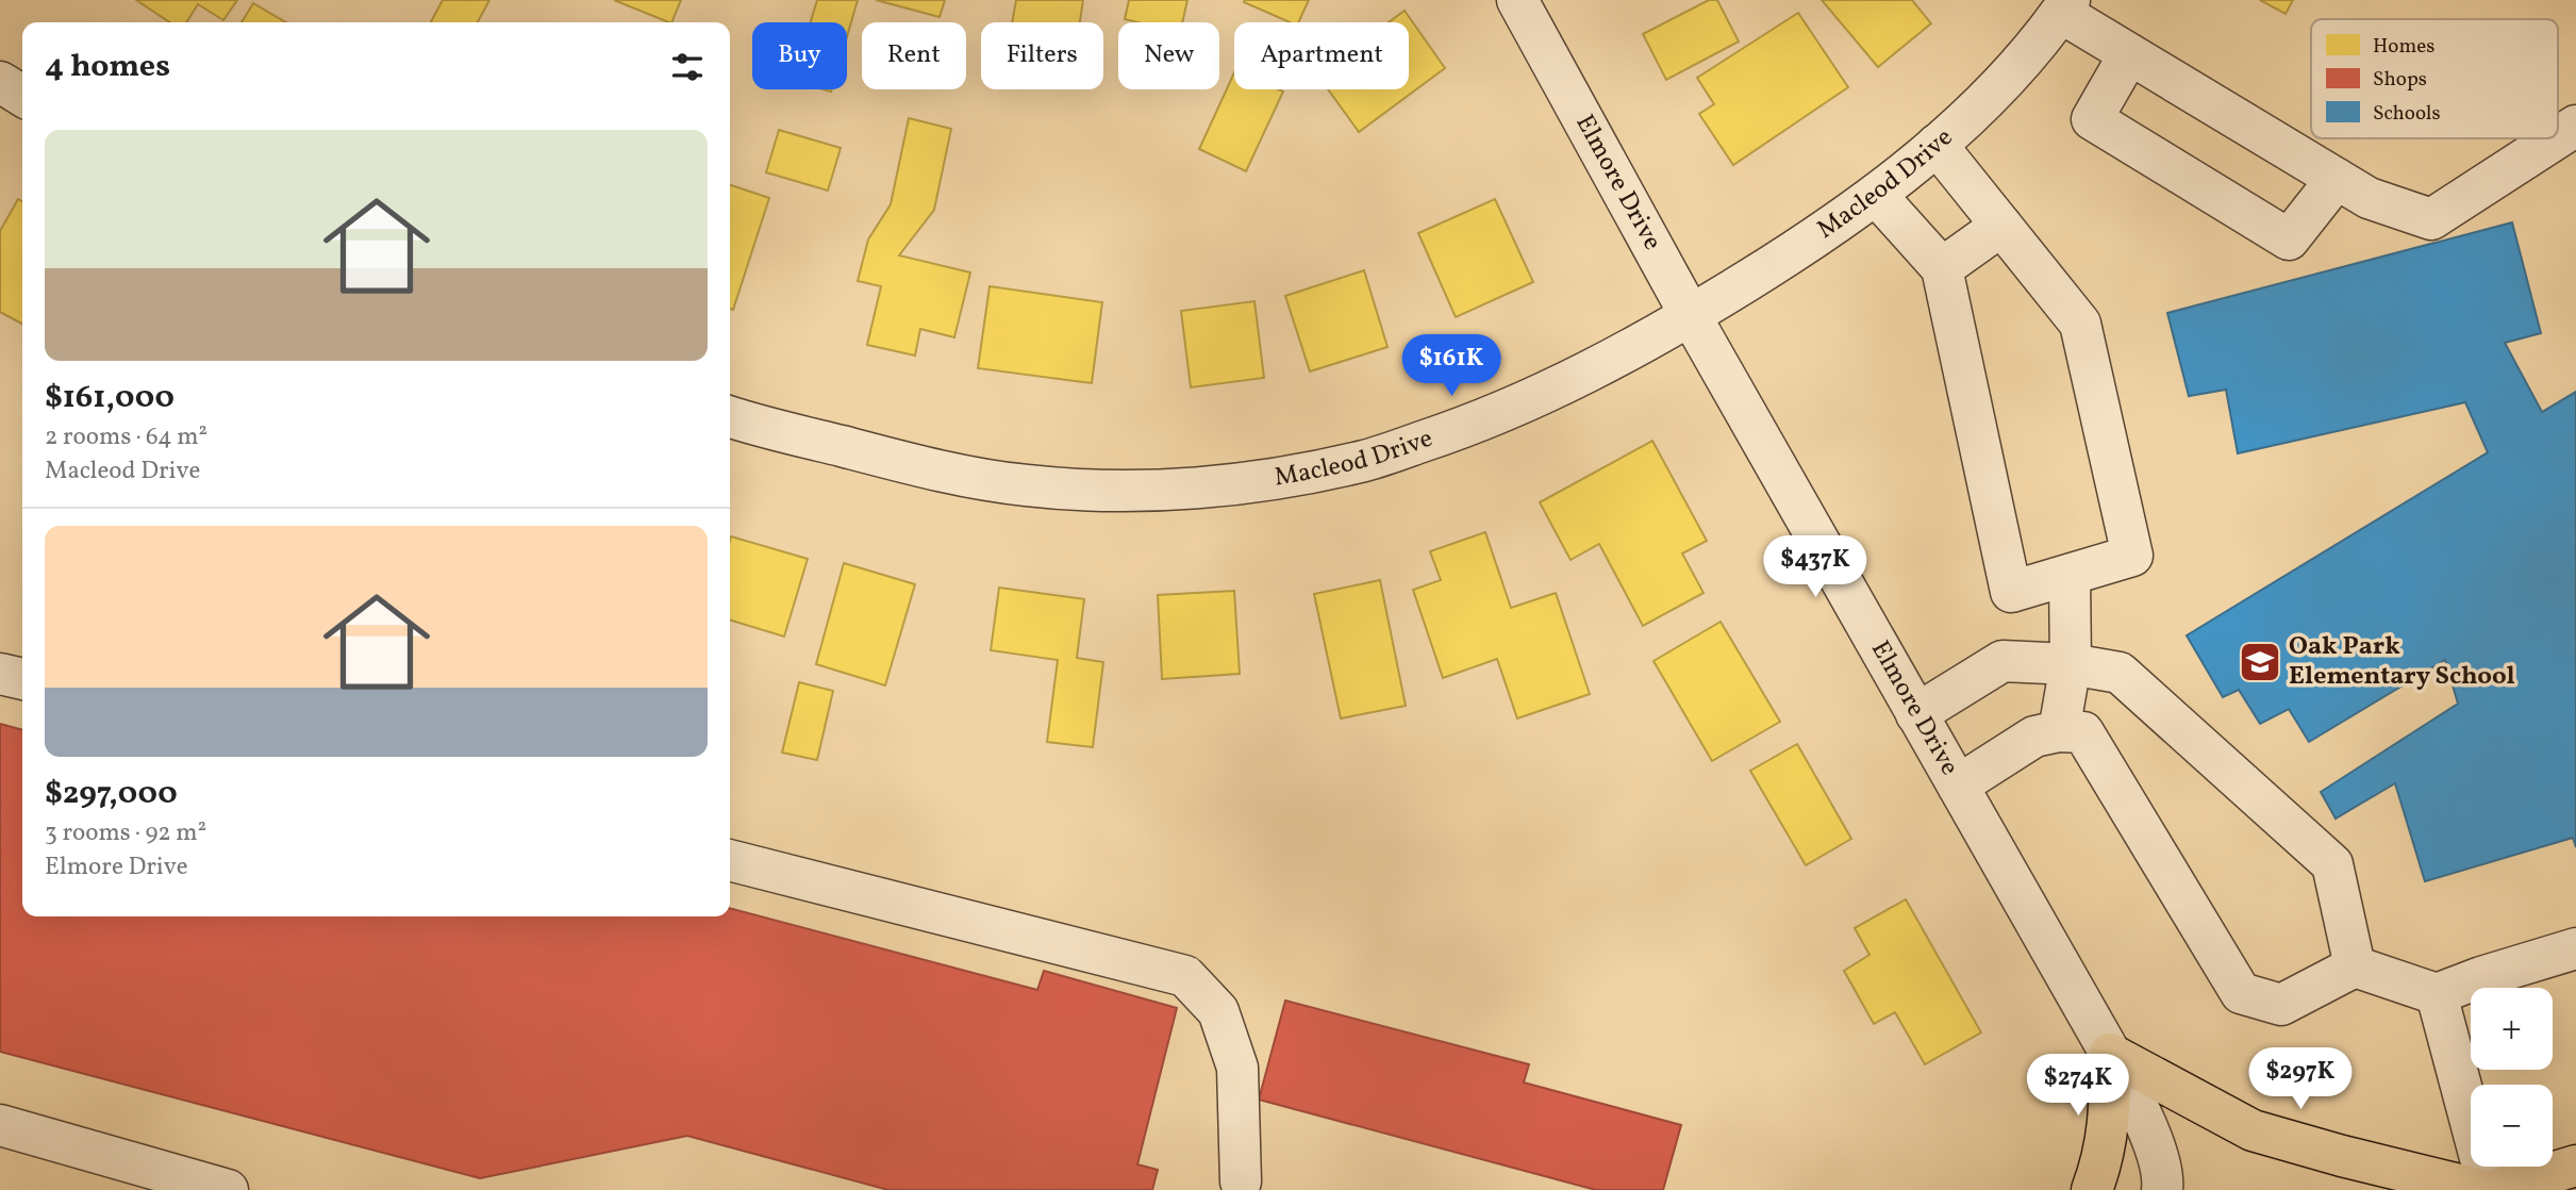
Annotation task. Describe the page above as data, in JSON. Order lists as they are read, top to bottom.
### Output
{
  "streets": {
    "street": ["Elmore Drive", "Macleod Drive"]
  },
  "crossings": [
    ["Elmore Drive", "Macleod Drive"]
  ],
  "places": {
    "school or university": ["Oak Park Elementary School"]
  },
  "legend": ["Homes", "Shops", "Schools"],
  "page": {
    "chip": [
      "Buy",
      "Rent",
      "Filters",
      "New",
      "Apartment"
    ],
    "heading": "4 homes",
    "list": [
      {
        "name": "$161,000",
        "note": "2 rooms · 64 m² · Macleod Drive"
      },
      {
        "name": "$297,000",
        "note": "3 rooms · 92 m² · Elmore Drive"
      }
    ],
    "price": [
      "$161K",
      "$437K",
      "$297K",
      "$274K"
    ],
    "map_buttons": ["+", "−"]
  }
}
